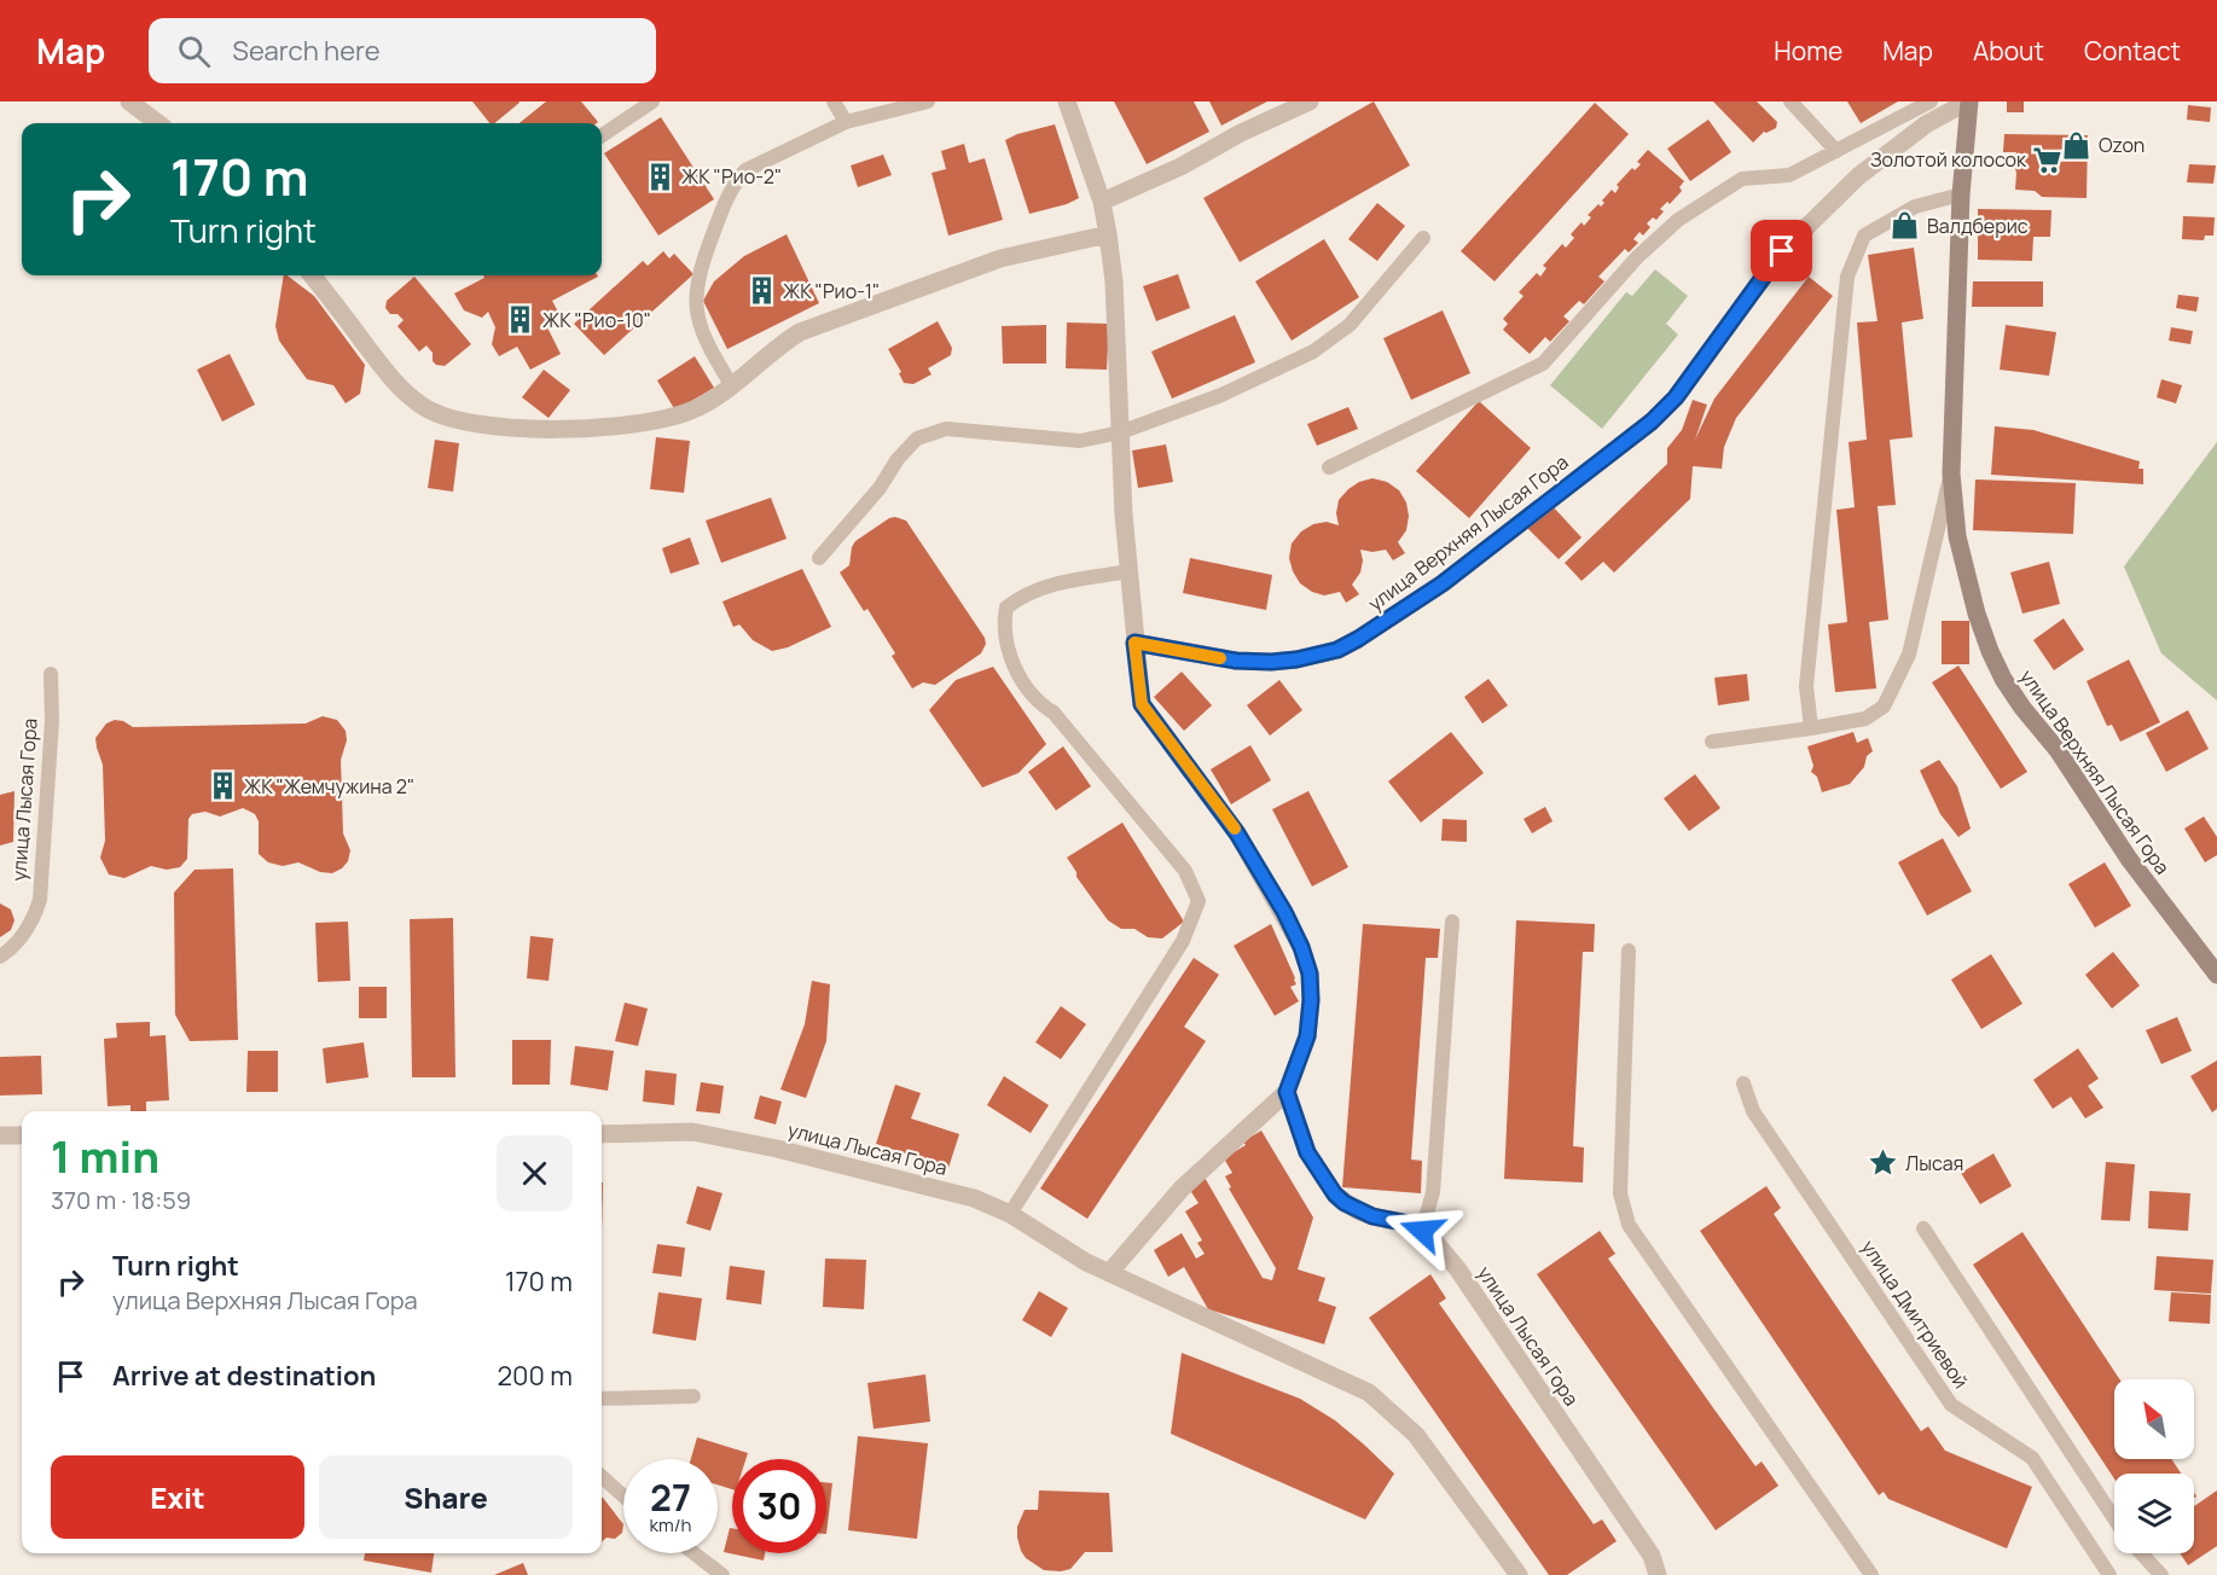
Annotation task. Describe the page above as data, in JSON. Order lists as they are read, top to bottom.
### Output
{
  "streets": {
    "street": ["улица Верхняя Лысая Гора", "улица Лысая Гора"],
    "lane": ["улица Дмитриевой"]
  },
  "places": {
    "shop": ["Ozon", "Валдберис"],
    "supermarket": ["Золотой колосок"],
    "building": [
      "ЖК \"Рио-2\"",
      "ЖК \"Рио-1\"",
      "ЖК \"Рио-10\"",
      "ЖК \"Жемчужина 2\""
    ],
    "place": ["Лысая"]
  },
  "north": "top left",
  "page": {
    "header": "Map",
    "search": "Search here",
    "nav": [
      "Home",
      "Map",
      "About",
      "Contact"
    ],
    "turn": ["170 m", "Turn right"],
    "heading": ["1 min", "370 m · 18:59"],
    "list": [
      {
        "name": "Turn right",
        "note": "улица Верхняя Лысая Гора",
        "value": "170 m"
      },
      {
        "name": "Arrive at destination",
        "value": "200 m"
      }
    ],
    "buttons": ["Exit", "Share"],
    "speed": "27 km/h",
    "limit": "30"
  }
}
